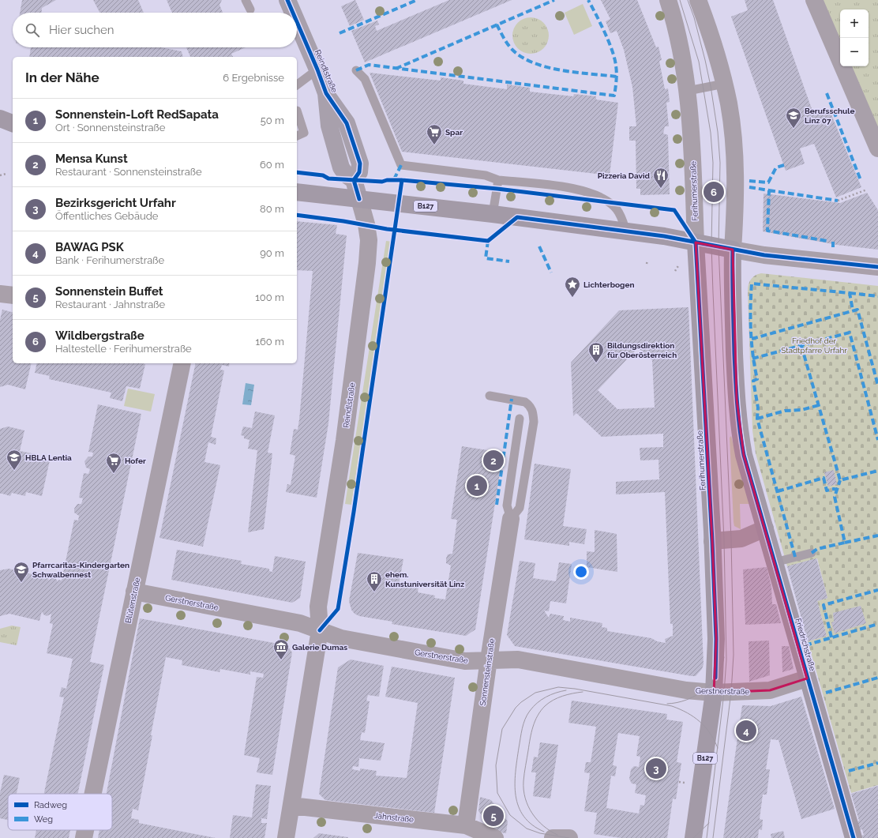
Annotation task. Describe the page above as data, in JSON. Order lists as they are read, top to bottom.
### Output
{
  "streets": {
    "main road": ["Ferihumerstraße", "B127", "Friedrichstraße"],
    "street": [
      "Reindlstraße",
      "Blütenstraße",
      "Gerstnerstraße",
      "Sonnensteinstraße",
      "Jahnstraße"
    ]
  },
  "crossings": [
    ["Reindlstraße", "B127"],
    ["Reindlstraße", "Gerstnerstraße"],
    ["Reindlstraße", "Jahnstraße"],
    ["Ferihumerstraße", "B127"],
    ["Ferihumerstraße", "Gerstnerstraße"],
    ["B127", "Friedrichstraße"],
    ["Blütenstraße", "Gerstnerstraße"],
    ["Gerstnerstraße", "Friedrichstraße"],
    ["Gerstnerstraße", "Sonnensteinstraße"],
    ["Sonnensteinstraße", "Jahnstraße"]
  ],
  "parks": ["Friedhof der Stadtpfarre Urfahr"],
  "places": {
    "school or university": ["Berufsschule Linz 07", "HBLA Lentia", "Pfarrcaritas-Kindergarten Schwalbennest"],
    "supermarket": ["Spar", "Hofer"],
    "restaurant": ["Pizzeria David"],
    "place": ["Lichterbogen"],
    "building": ["Bildungsdirektion für Oberösterreich", "ehem. Kunstuniversität Linz"],
    "museum": ["Galerie Dumas"]
  },
  "legend": ["Radweg", "Weg"],
  "page": {
    "map_buttons": ["+", "−"],
    "search": "Hier suchen",
    "heading": ["In der Nähe", "6 Ergebnisse"],
    "list": [
      {
        "mark": "1",
        "name": "Sonnenstein-Loft RedSapata",
        "note": "Ort · Sonnensteinstraße",
        "value": "50 m"
      },
      {
        "mark": "2",
        "name": "Mensa Kunst",
        "note": "Restaurant · Sonnensteinstraße",
        "value": "60 m"
      },
      {
        "mark": "3",
        "name": "Bezirksgericht Urfahr",
        "note": "Öffentliches Gebäude",
        "value": "80 m"
      },
      {
        "mark": "4",
        "name": "BAWAG PSK",
        "note": "Bank · Ferihumerstraße",
        "value": "90 m"
      },
      {
        "mark": "5",
        "name": "Sonnenstein Buffet",
        "note": "Restaurant · Jahnstraße",
        "value": "100 m"
      },
      {
        "mark": "6",
        "name": "Wildbergstraße",
        "note": "Haltestelle · Ferihumerstraße",
        "value": "160 m"
      }
    ],
    "pins": [
      "6",
      "2",
      "1",
      "4",
      "3",
      "5"
    ]
  }
}
